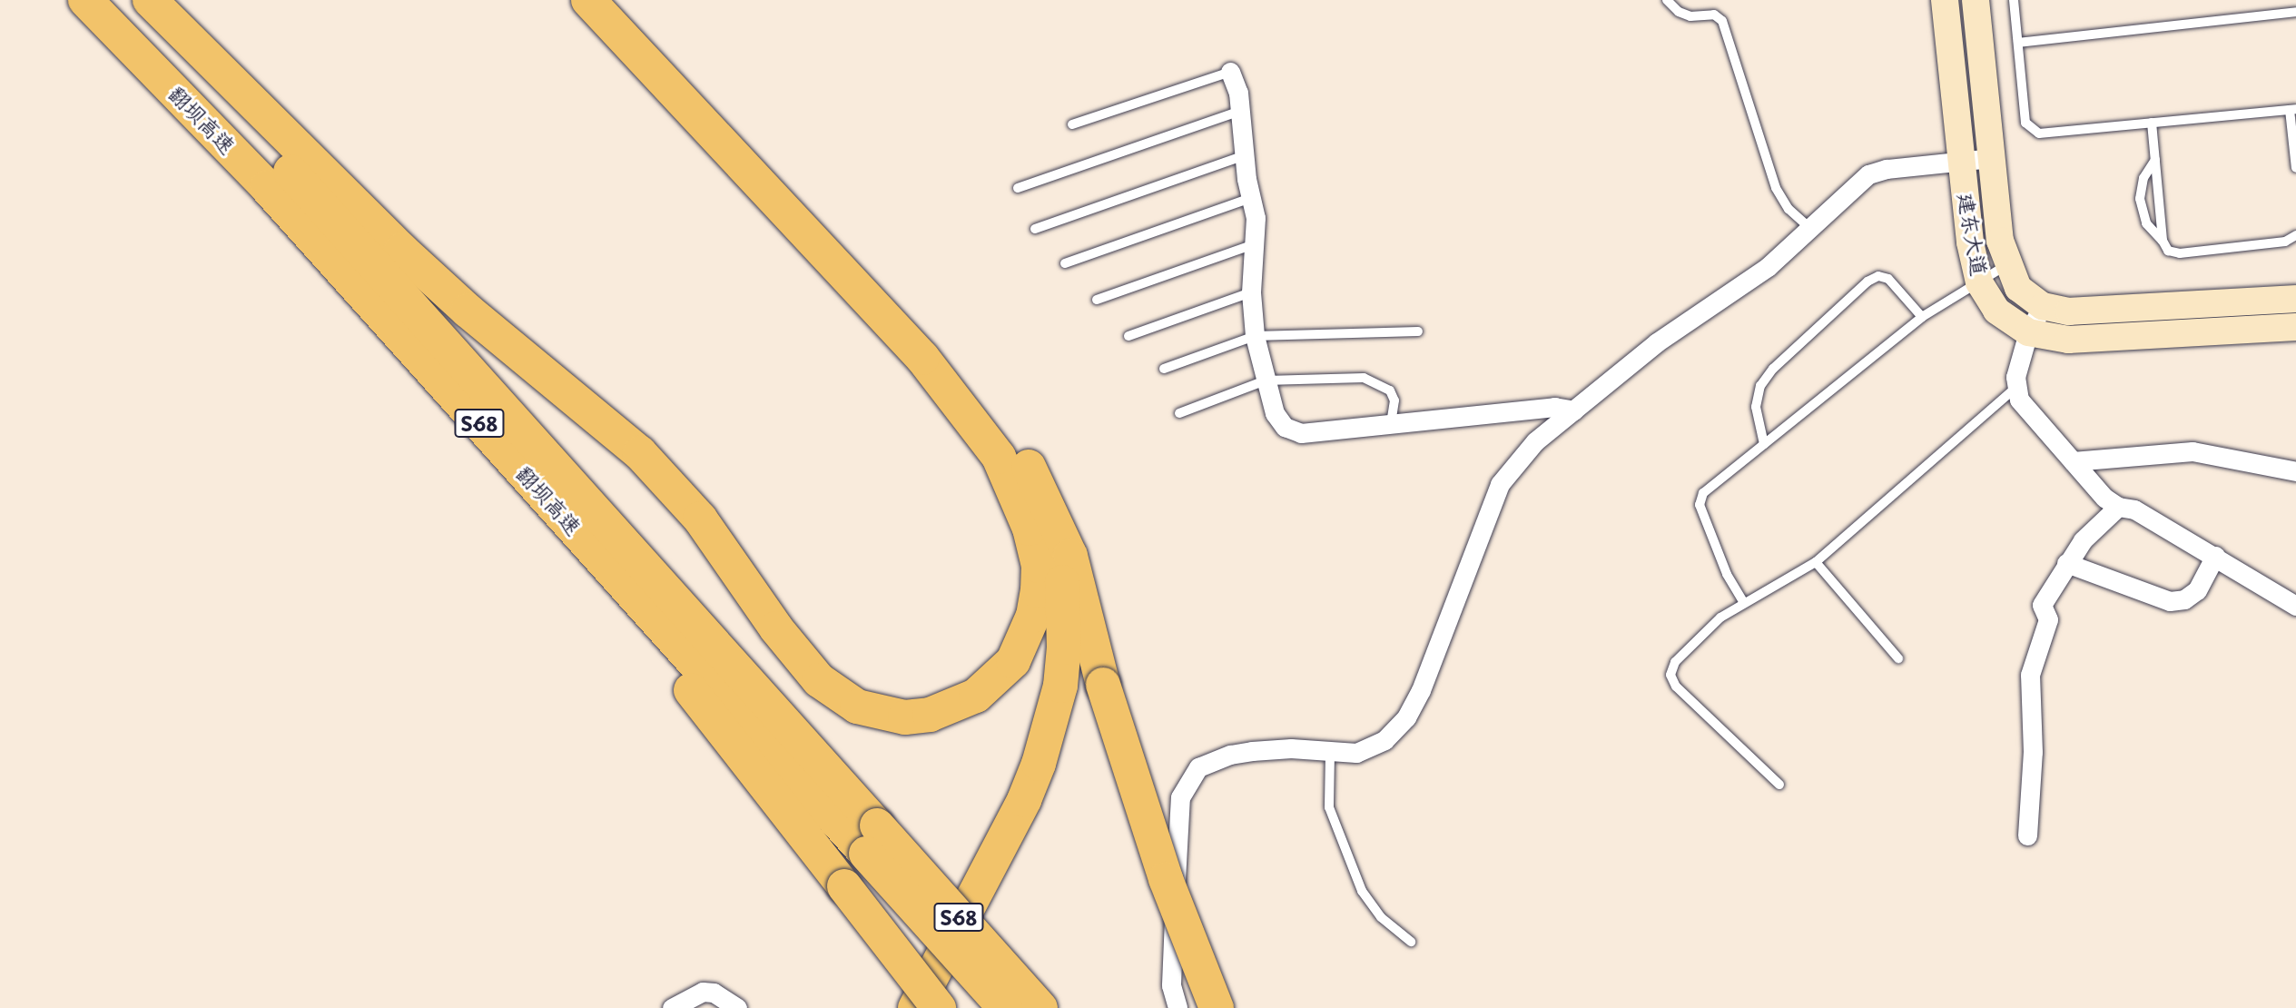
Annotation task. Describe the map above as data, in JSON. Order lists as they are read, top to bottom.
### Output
{
  "streets": {
    "highway": ["翻坝高速", "S68"],
    "street": ["建东大道"]
  }
}
